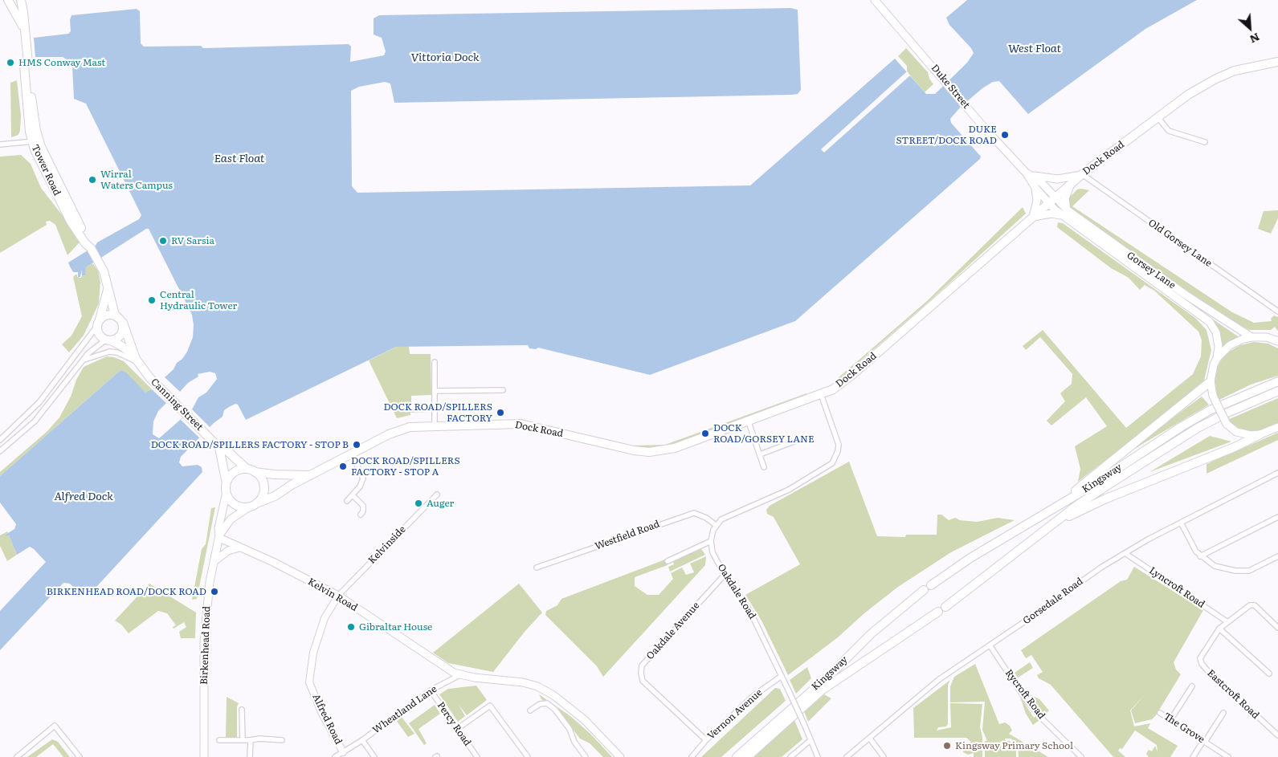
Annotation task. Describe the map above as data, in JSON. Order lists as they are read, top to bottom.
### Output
{
  "streets": {
    "highway": [
      "Dock Road",
      "Tower Road",
      "Canning Street",
      "Kingsway"
    ],
    "main road": [
      "Duke Street",
      "Gorsey Lane",
      "Kelvin Road",
      "Birkenhead Road"
    ],
    "street": [
      "Old Gorsey Lane",
      "Westfield Road",
      "Kelvinside",
      "Lyncroft Road",
      "Oakdale Road",
      "Gorsedale Road",
      "Oakdale Avenue",
      "Rycroft Road",
      "Eastcroft Road",
      "Wheatland Lane",
      "Vernon Avenue",
      "Alfred Road",
      "Percy Road",
      "The Grove"
    ]
  },
  "crossings": [
    ["Duke Street", "Dock Road"],
    ["Duke Street", "Gorsey Lane"],
    ["Dock Road", "Old Gorsey Lane"],
    ["Dock Road", "Gorsey Lane"],
    ["Dock Road", "Canning Street"],
    ["Dock Road", "Birkenhead Road"],
    ["Tower Road", "Canning Street"],
    ["Canning Street", "Birkenhead Road"],
    ["Kelvinside", "Kelvin Road"],
    ["Kelvinside", "Alfred Road"],
    ["Lyncroft Road", "Gorsedale Road"],
    ["Lyncroft Road", "Eastcroft Road"],
    ["Oakdale Road", "Oakdale Avenue"],
    ["Oakdale Road", "Vernon Avenue"],
    ["Kelvin Road", "Birkenhead Road"],
    ["Kelvin Road", "Wheatland Lane"],
    ["Kelvin Road", "Alfred Road"],
    ["Gorsedale Road", "Rycroft Road"],
    ["Oakdale Avenue", "Vernon Avenue"],
    ["Wheatland Lane", "Alfred Road"],
    ["Wheatland Lane", "Percy Road"]
  ],
  "water": [
    "West Float",
    "Vittoria Dock",
    "East Float",
    "Alfred Dock"
  ],
  "places": [
    "HMS Conway Mast",
    "DUKE STREET/DOCK ROAD",
    "Wirral Waters Campus",
    "RV Sarsia",
    "Central Hydraulic Tower",
    "DOCK ROAD/SPILLERS FACTORY",
    "DOCK ROAD/GORSEY LANE",
    "DOCK ROAD/SPILLERS FACTORY - STOP B",
    "DOCK ROAD/SPILLERS FACTORY - STOP A",
    "Auger",
    "BIRKENHEAD ROAD/DOCK ROAD",
    "Gibraltar House",
    "Kingsway Primary School"
  ],
  "north": "bottom right"
}
